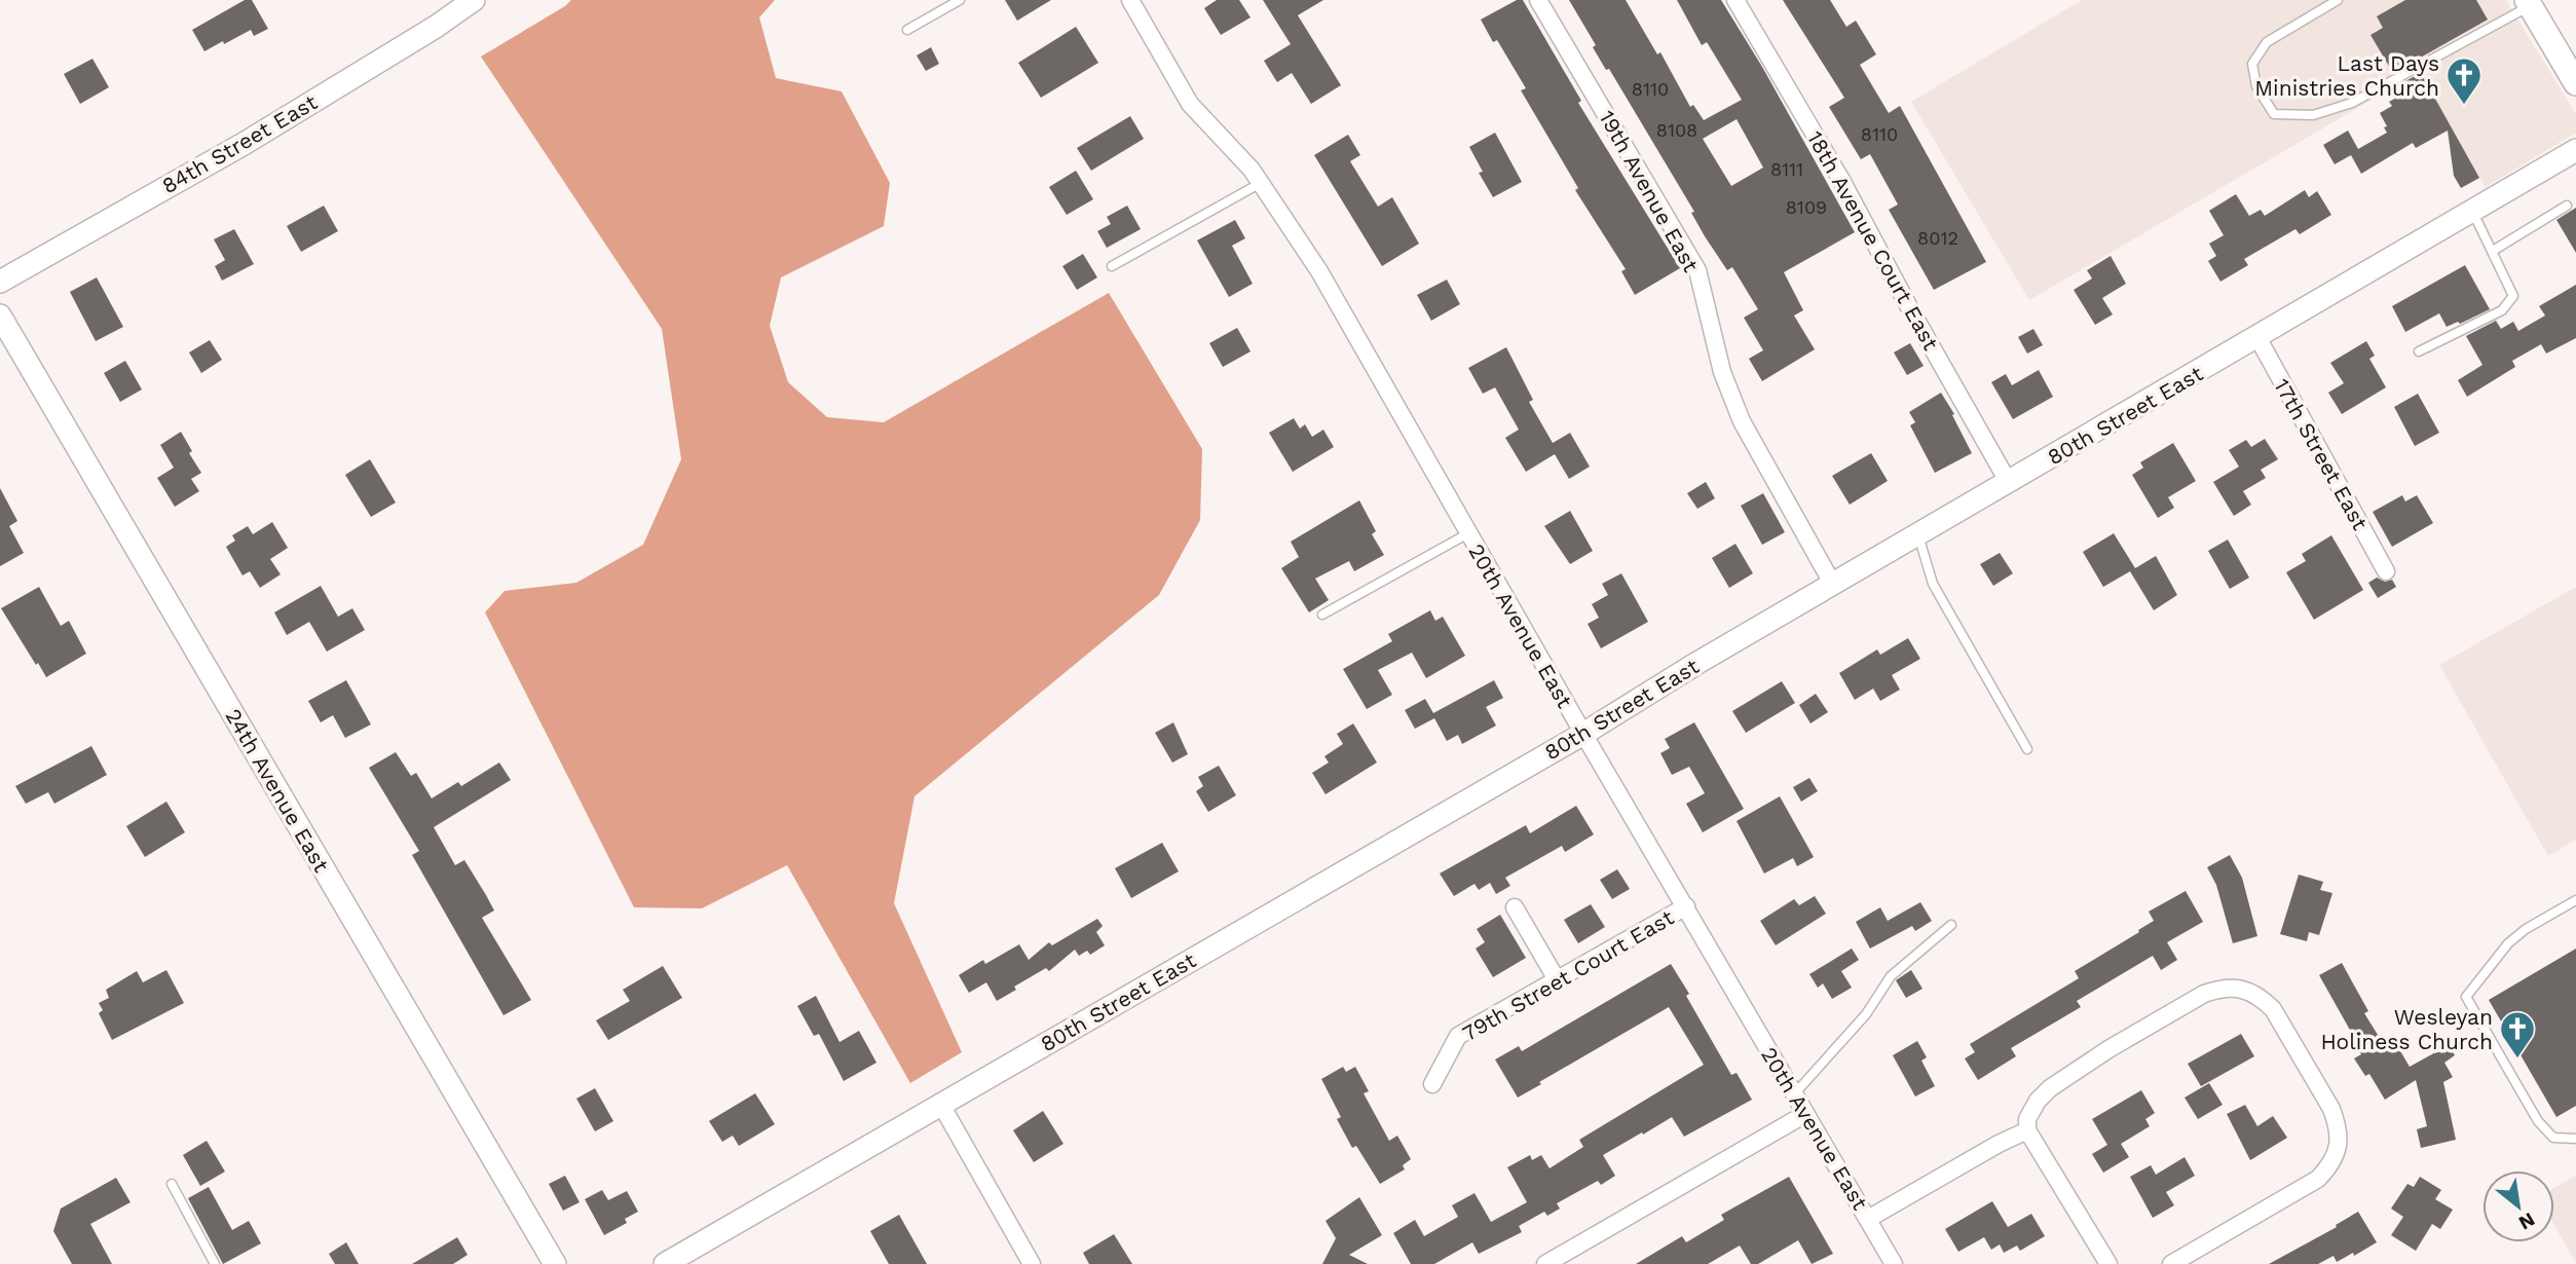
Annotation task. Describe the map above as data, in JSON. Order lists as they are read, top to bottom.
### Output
{
  "streets": {
    "street": [
      "84th Street East",
      "19th Avenue East",
      "18th Avenue Court East",
      "80th Street East",
      "17th Street East",
      "20th Avenue East",
      "24th Avenue East",
      "79th Street Court East"
    ]
  },
  "crossings": [
    ["19th Avenue East", "80th Street East"],
    ["18th Avenue Court East", "80th Street East"],
    ["80th Street East", "17th Street East"],
    ["80th Street East", "20th Avenue East"],
    ["20th Avenue East", "79th Street Court East"]
  ],
  "places": {
    "church": ["Last Days Ministries Church", "Wesleyan Holiness Church"]
  },
  "house_numbers": [
    "8110",
    "8108",
    "8110",
    "8111",
    "8109",
    "8012"
  ],
  "north": "bottom right"
}
